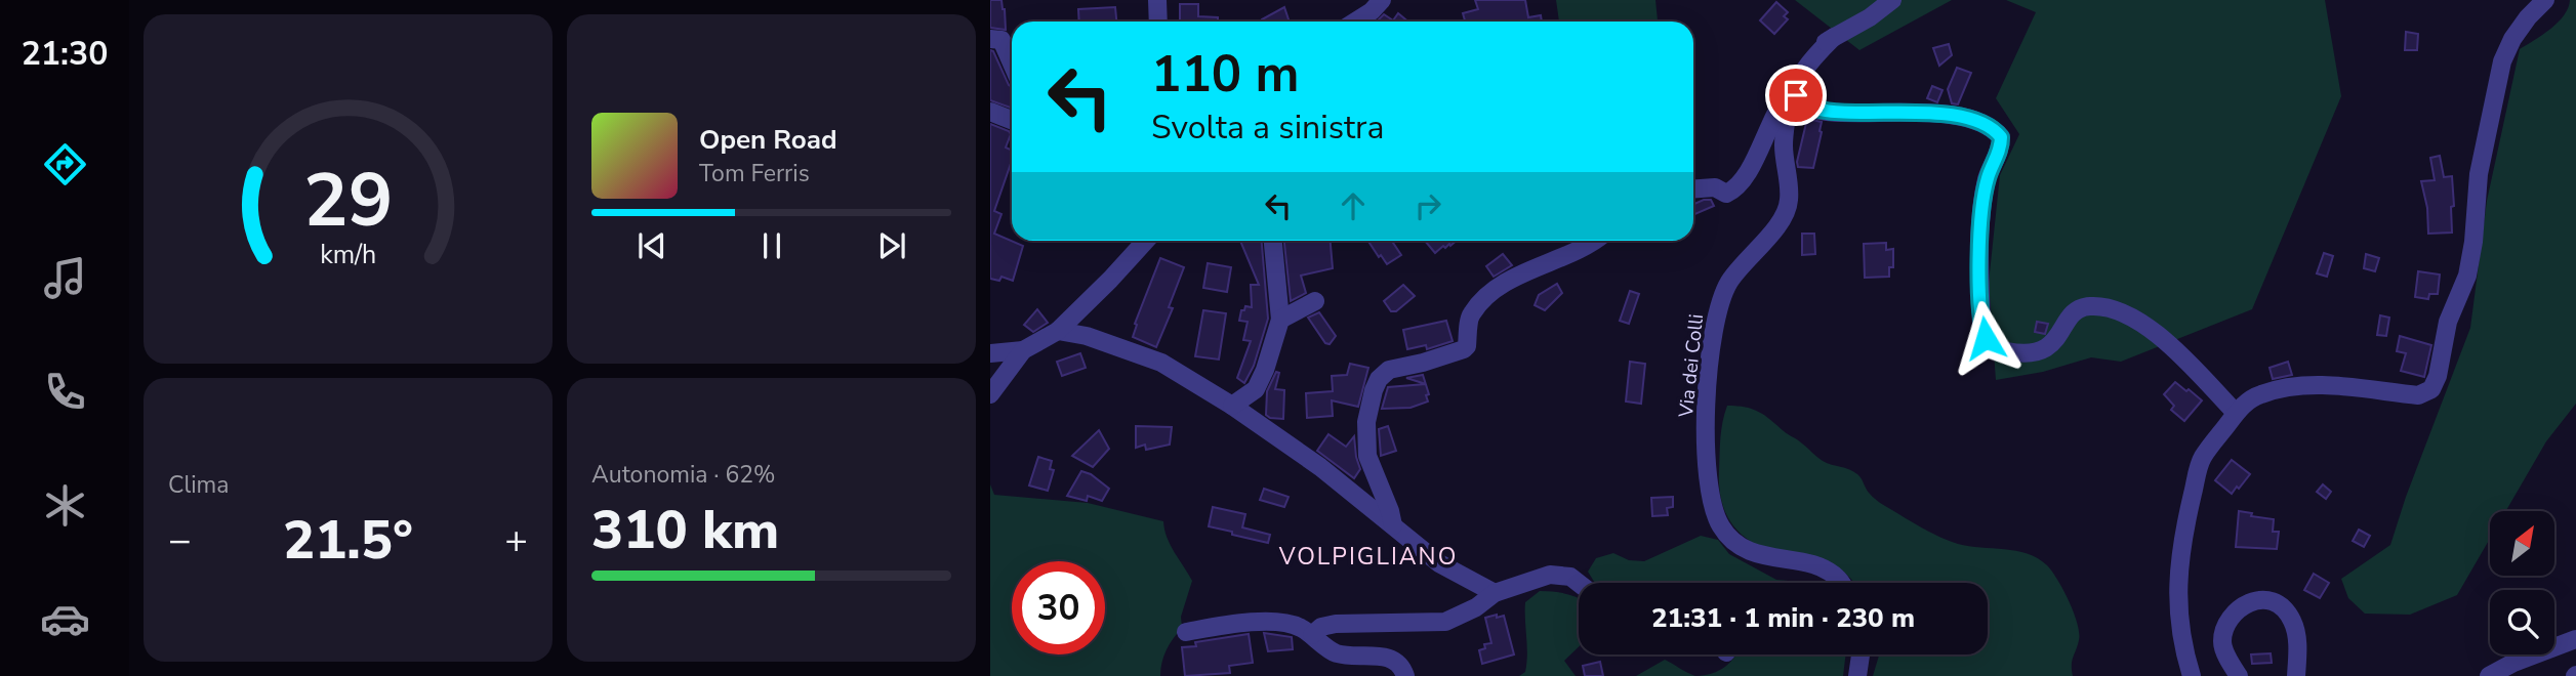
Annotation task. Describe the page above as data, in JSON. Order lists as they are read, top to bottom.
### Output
{
  "streets": {
    "street": ["Via dei Colli"]
  },
  "districts": ["VOLPIGLIANO"],
  "north": "top right",
  "page": {
    "tabs": "21:30",
    "turn": ["110 m", "Svolta a sinistra"],
    "song": ["Open Road", "Tom Ferris"],
    "tile": [
      "Clima",
      ["Autonomia · 62%", "310 km"]
    ],
    "heat": ["−", "21.5°", "+"],
    "limit": "30",
    "trip": "21:31 · 1 min · 230 m",
    "gauge": ["29", "km/h"]
  }
}
